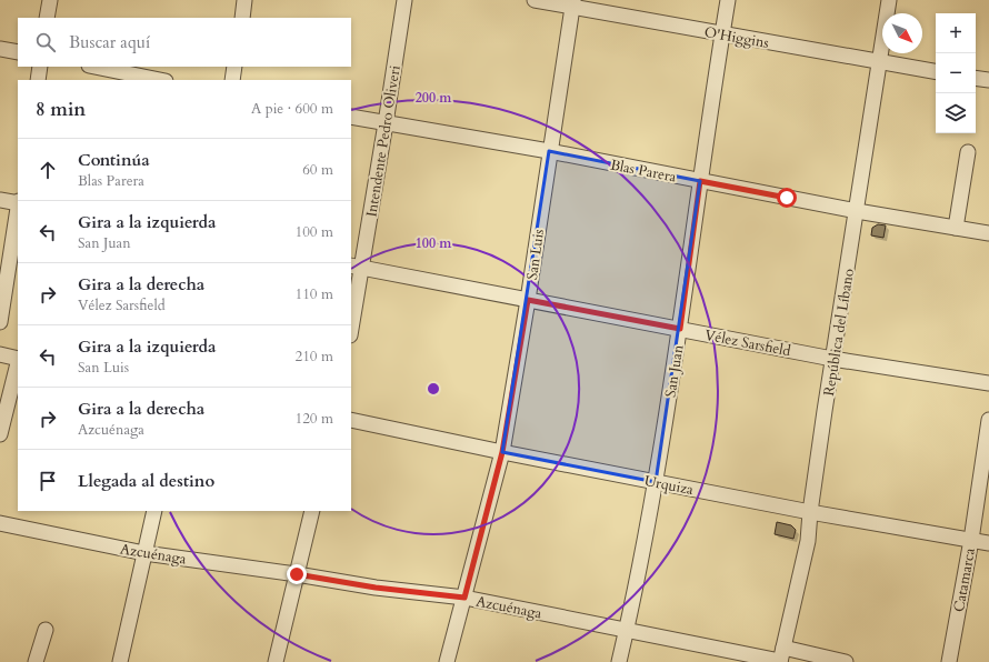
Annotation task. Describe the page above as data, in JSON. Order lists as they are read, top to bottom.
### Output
{
  "streets": {
    "street": [
      "O'Higgins",
      "Intendente Pedro Oliveri",
      "Blas Parera",
      "San Luis",
      "República del Líbano",
      "Vélez Sarsfield",
      "San Juan",
      "Urquiza",
      "Azcuénaga",
      "Catamarca"
    ]
  },
  "crossings": [
    ["O'Higgins", "San Luis"],
    ["O'Higgins", "República del Líbano"],
    ["O'Higgins", "San Juan"],
    ["Intendente Pedro Oliveri", "Blas Parera"],
    ["Intendente Pedro Oliveri", "Vélez Sarsfield"],
    ["Blas Parera", "San Luis"],
    ["Blas Parera", "República del Líbano"],
    ["Blas Parera", "San Juan"],
    ["San Luis", "Vélez Sarsfield"],
    ["San Luis", "Urquiza"],
    ["San Luis", "Azcuénaga"],
    ["República del Líbano", "Vélez Sarsfield"],
    ["República del Líbano", "Urquiza"],
    ["República del Líbano", "Azcuénaga"],
    ["Vélez Sarsfield", "San Juan"],
    ["San Juan", "Urquiza"],
    ["San Juan", "Azcuénaga"],
    ["Urquiza", "Catamarca"]
  ],
  "north": "bottom right",
  "page": {
    "map_buttons": ["+", "−"],
    "search": "Buscar aquí",
    "heading": ["8 min", "A pie · 600 m"],
    "list": [
      ["Continúa", "Blas Parera", "60 m"],
      ["Gira a la izquierda", "San Juan", "100 m"],
      ["Gira a la derecha", "Vélez Sarsfield", "110 m"],
      ["Gira a la izquierda", "San Luis", "210 m"],
      ["Gira a la derecha", "Azcuénaga", "120 m"],
      "Llegada al destino"
    ]
  },
  "rings": ["200 m", "100 m"]
}
